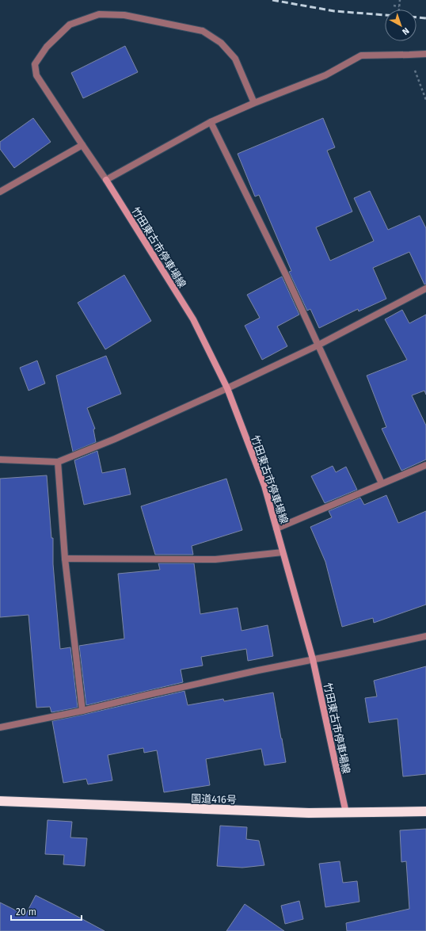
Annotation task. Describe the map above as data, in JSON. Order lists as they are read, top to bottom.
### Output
{
  "streets": {
    "highway": ["国道416号"],
    "main road": ["竹田東古市停車場線"]
  },
  "crossings": [
    ["竹田東古市停車場線", "国道416号"]
  ],
  "scale_bar": "20 m",
  "north": "bottom right"
}
